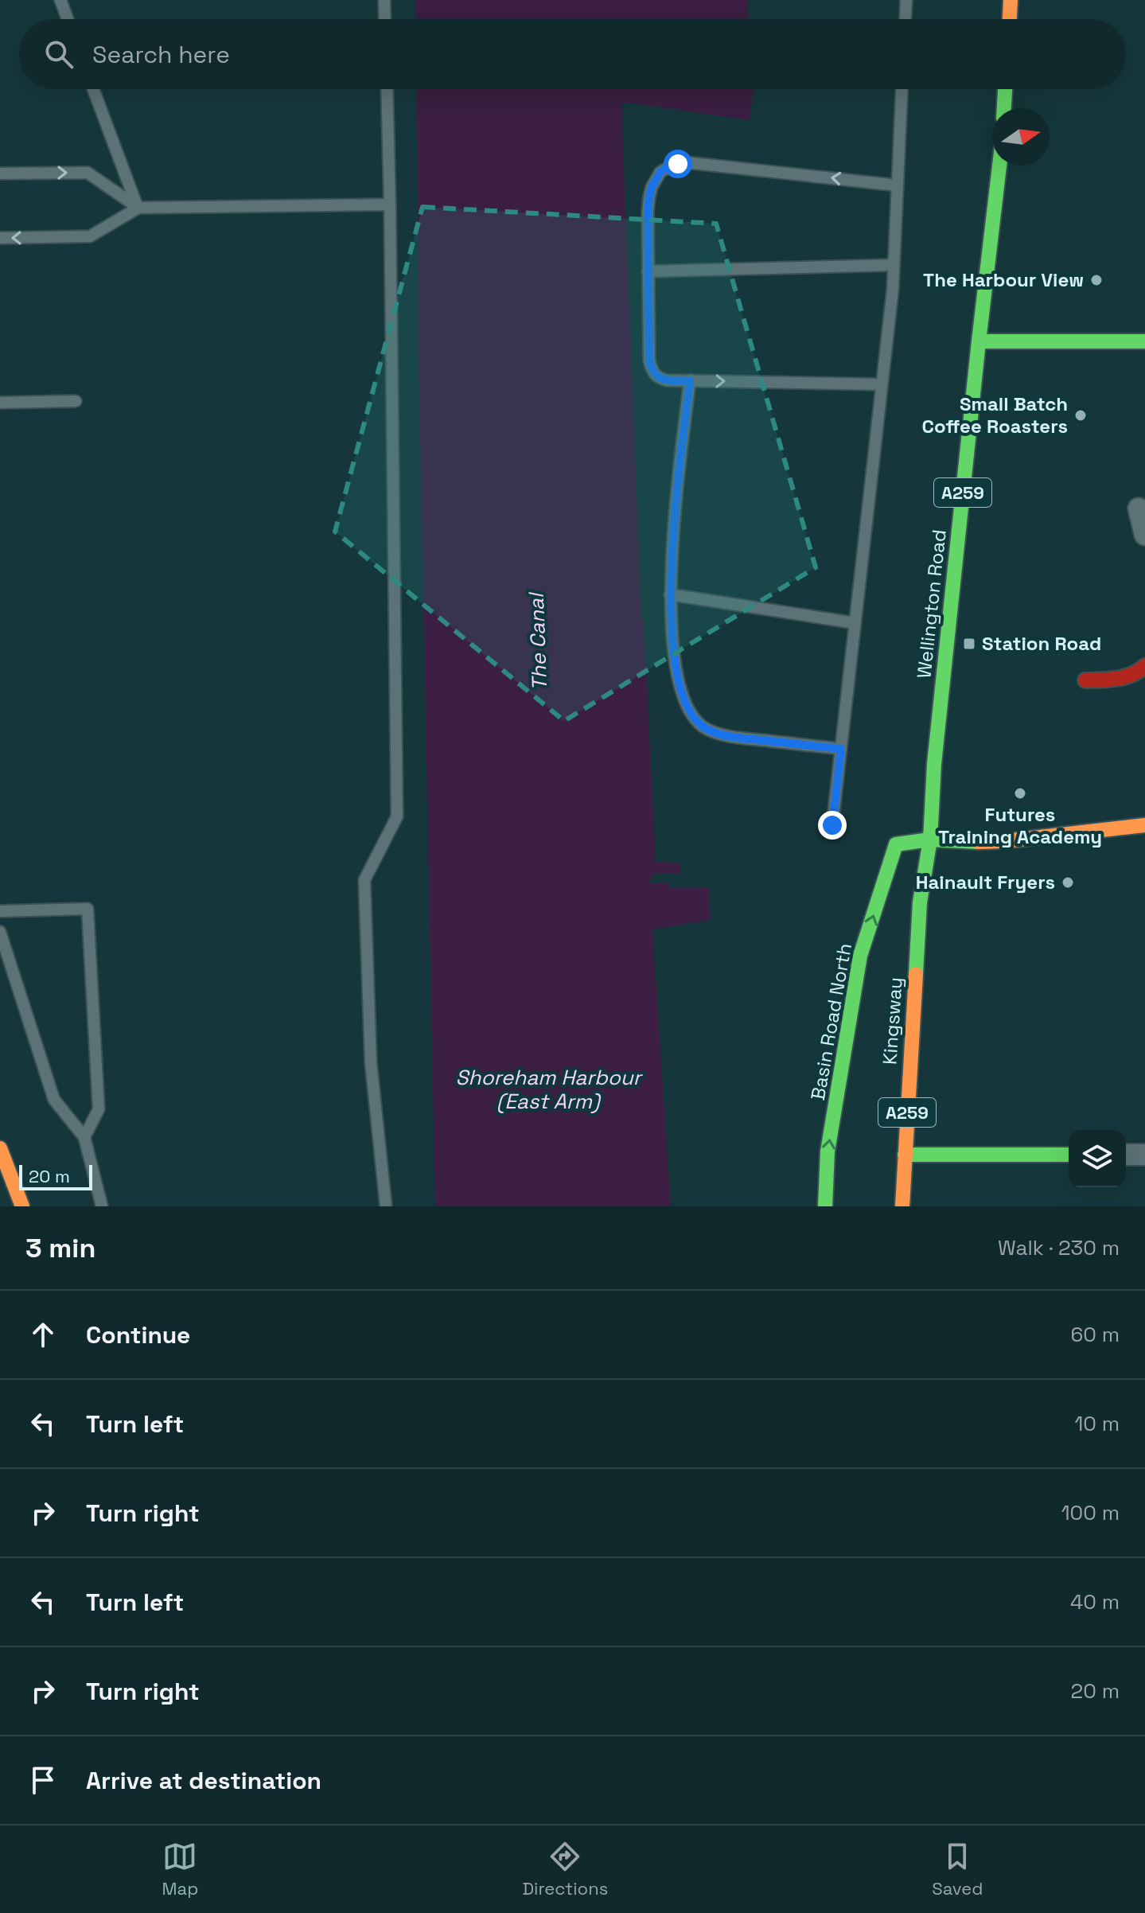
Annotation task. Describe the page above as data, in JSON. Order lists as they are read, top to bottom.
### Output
{
  "streets": {
    "main road": [
      "A259",
      "Wellington Road",
      "Kingsway",
      "Basin Road North"
    ]
  },
  "crossings": [
    ["Wellington Road", "Kingsway"],
    ["Wellington Road", "Basin Road North"],
    ["Kingsway", "Basin Road North"]
  ],
  "one_way": ["Basin Road North"],
  "water": ["The Canal", "Shoreham Harbour (East Arm)"],
  "places": {
    "other": [
      "The Harbour View",
      "Small Batch Coffee Roasters",
      "Futures Training Academy",
      "Hainault Fryers"
    ],
    "transit": ["Station Road"]
  },
  "scale_bar": "20 m",
  "north": "right",
  "page": {
    "search": "Search here",
    "scale": "20 m",
    "heading": ["3 min", "Walk · 230 m"],
    "list": [
      ["Continue", "60 m"],
      ["Turn left", "10 m"],
      ["Turn right", "100 m"],
      ["Turn left", "40 m"],
      ["Turn right", "20 m"],
      "Arrive at destination"
    ],
    "nav": ["Map", "Directions", "Saved"]
  }
}
